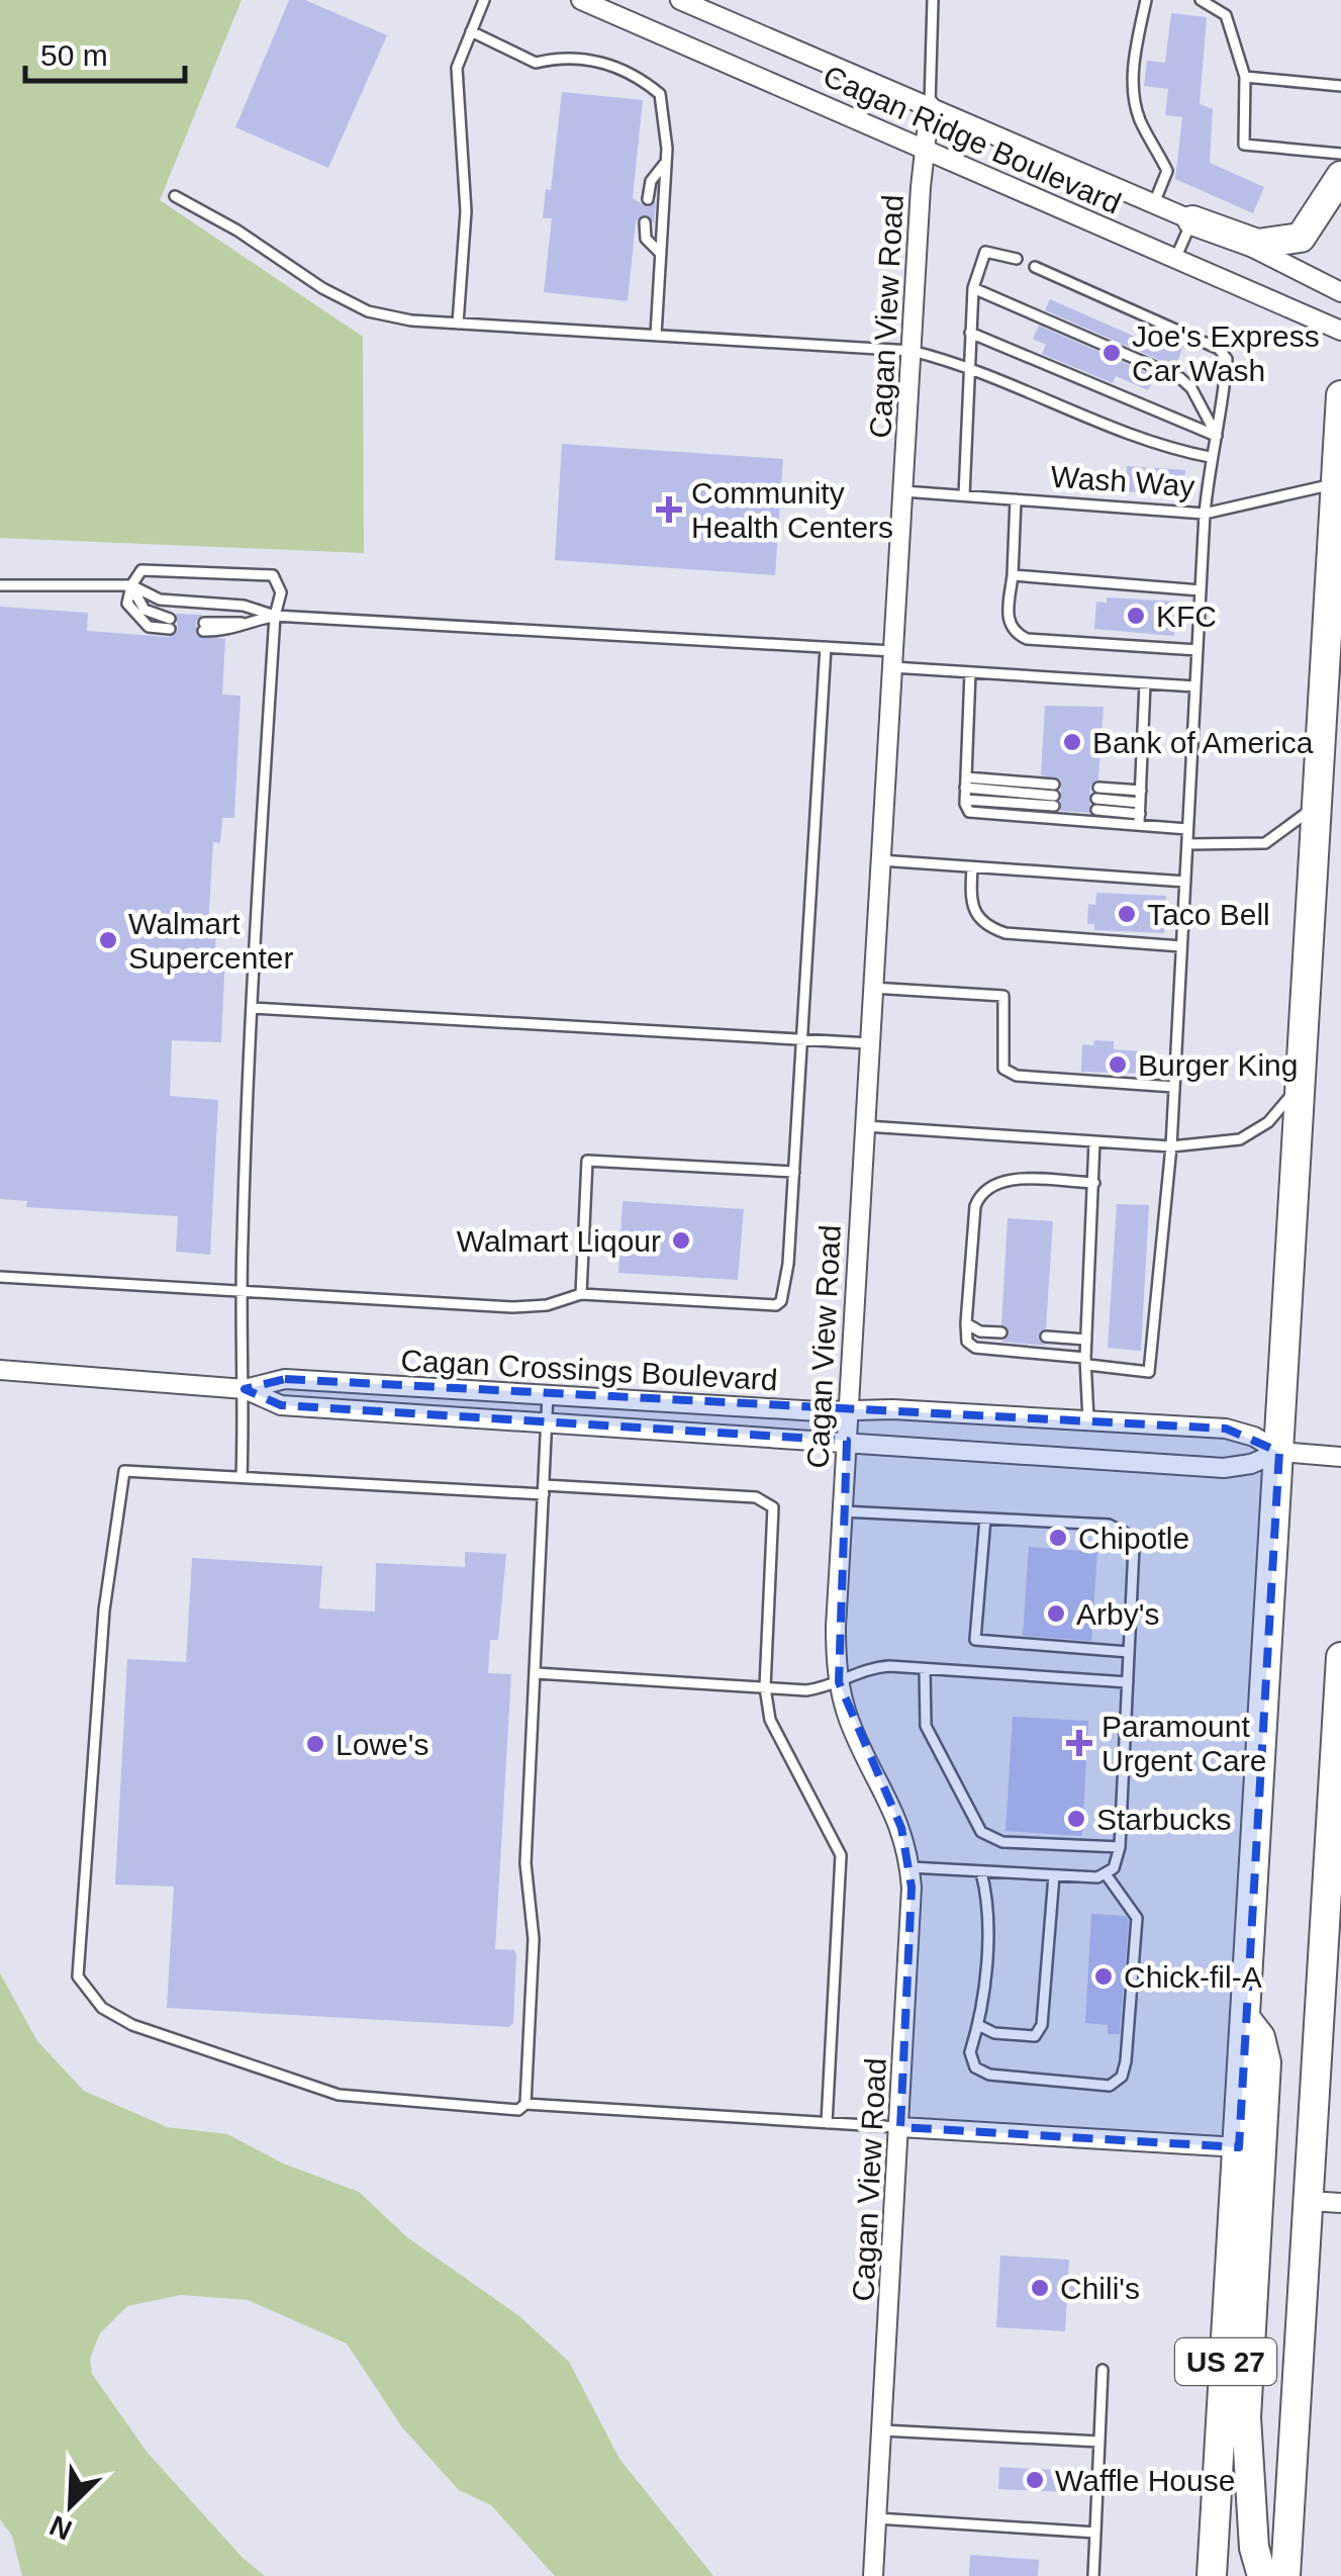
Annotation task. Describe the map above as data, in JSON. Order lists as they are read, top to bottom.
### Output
{
  "streets": {
    "highway": ["US 27"],
    "street": ["Cagan Ridge Boulevard", "Cagan View Road", "Cagan Crossings Boulevard"],
    "lane": ["Wash Way"]
  },
  "crossings": [
    ["Cagan Ridge Boulevard", "Cagan View Road"],
    ["Cagan View Road", "Wash Way"],
    ["Cagan View Road", "Cagan Crossings Boulevard"],
    ["Wash Way", "US 27"],
    ["Cagan Crossings Boulevard", "US 27"]
  ],
  "places": {
    "other": [
      "Joe's Express Car Wash",
      "KFC",
      "Bank of America",
      "Taco Bell",
      "Walmart Supercenter",
      "Burger King",
      "Walmart Liqour",
      "Chipotle",
      "Arby's",
      "Lowe's",
      "Starbucks",
      "Chick-fil-A",
      "Chili's",
      "Waffle House"
    ],
    "health": ["Community Health Centers", "Paramount Urgent Care"]
  },
  "scale_bar": "50 m",
  "north": "bottom left"
}
